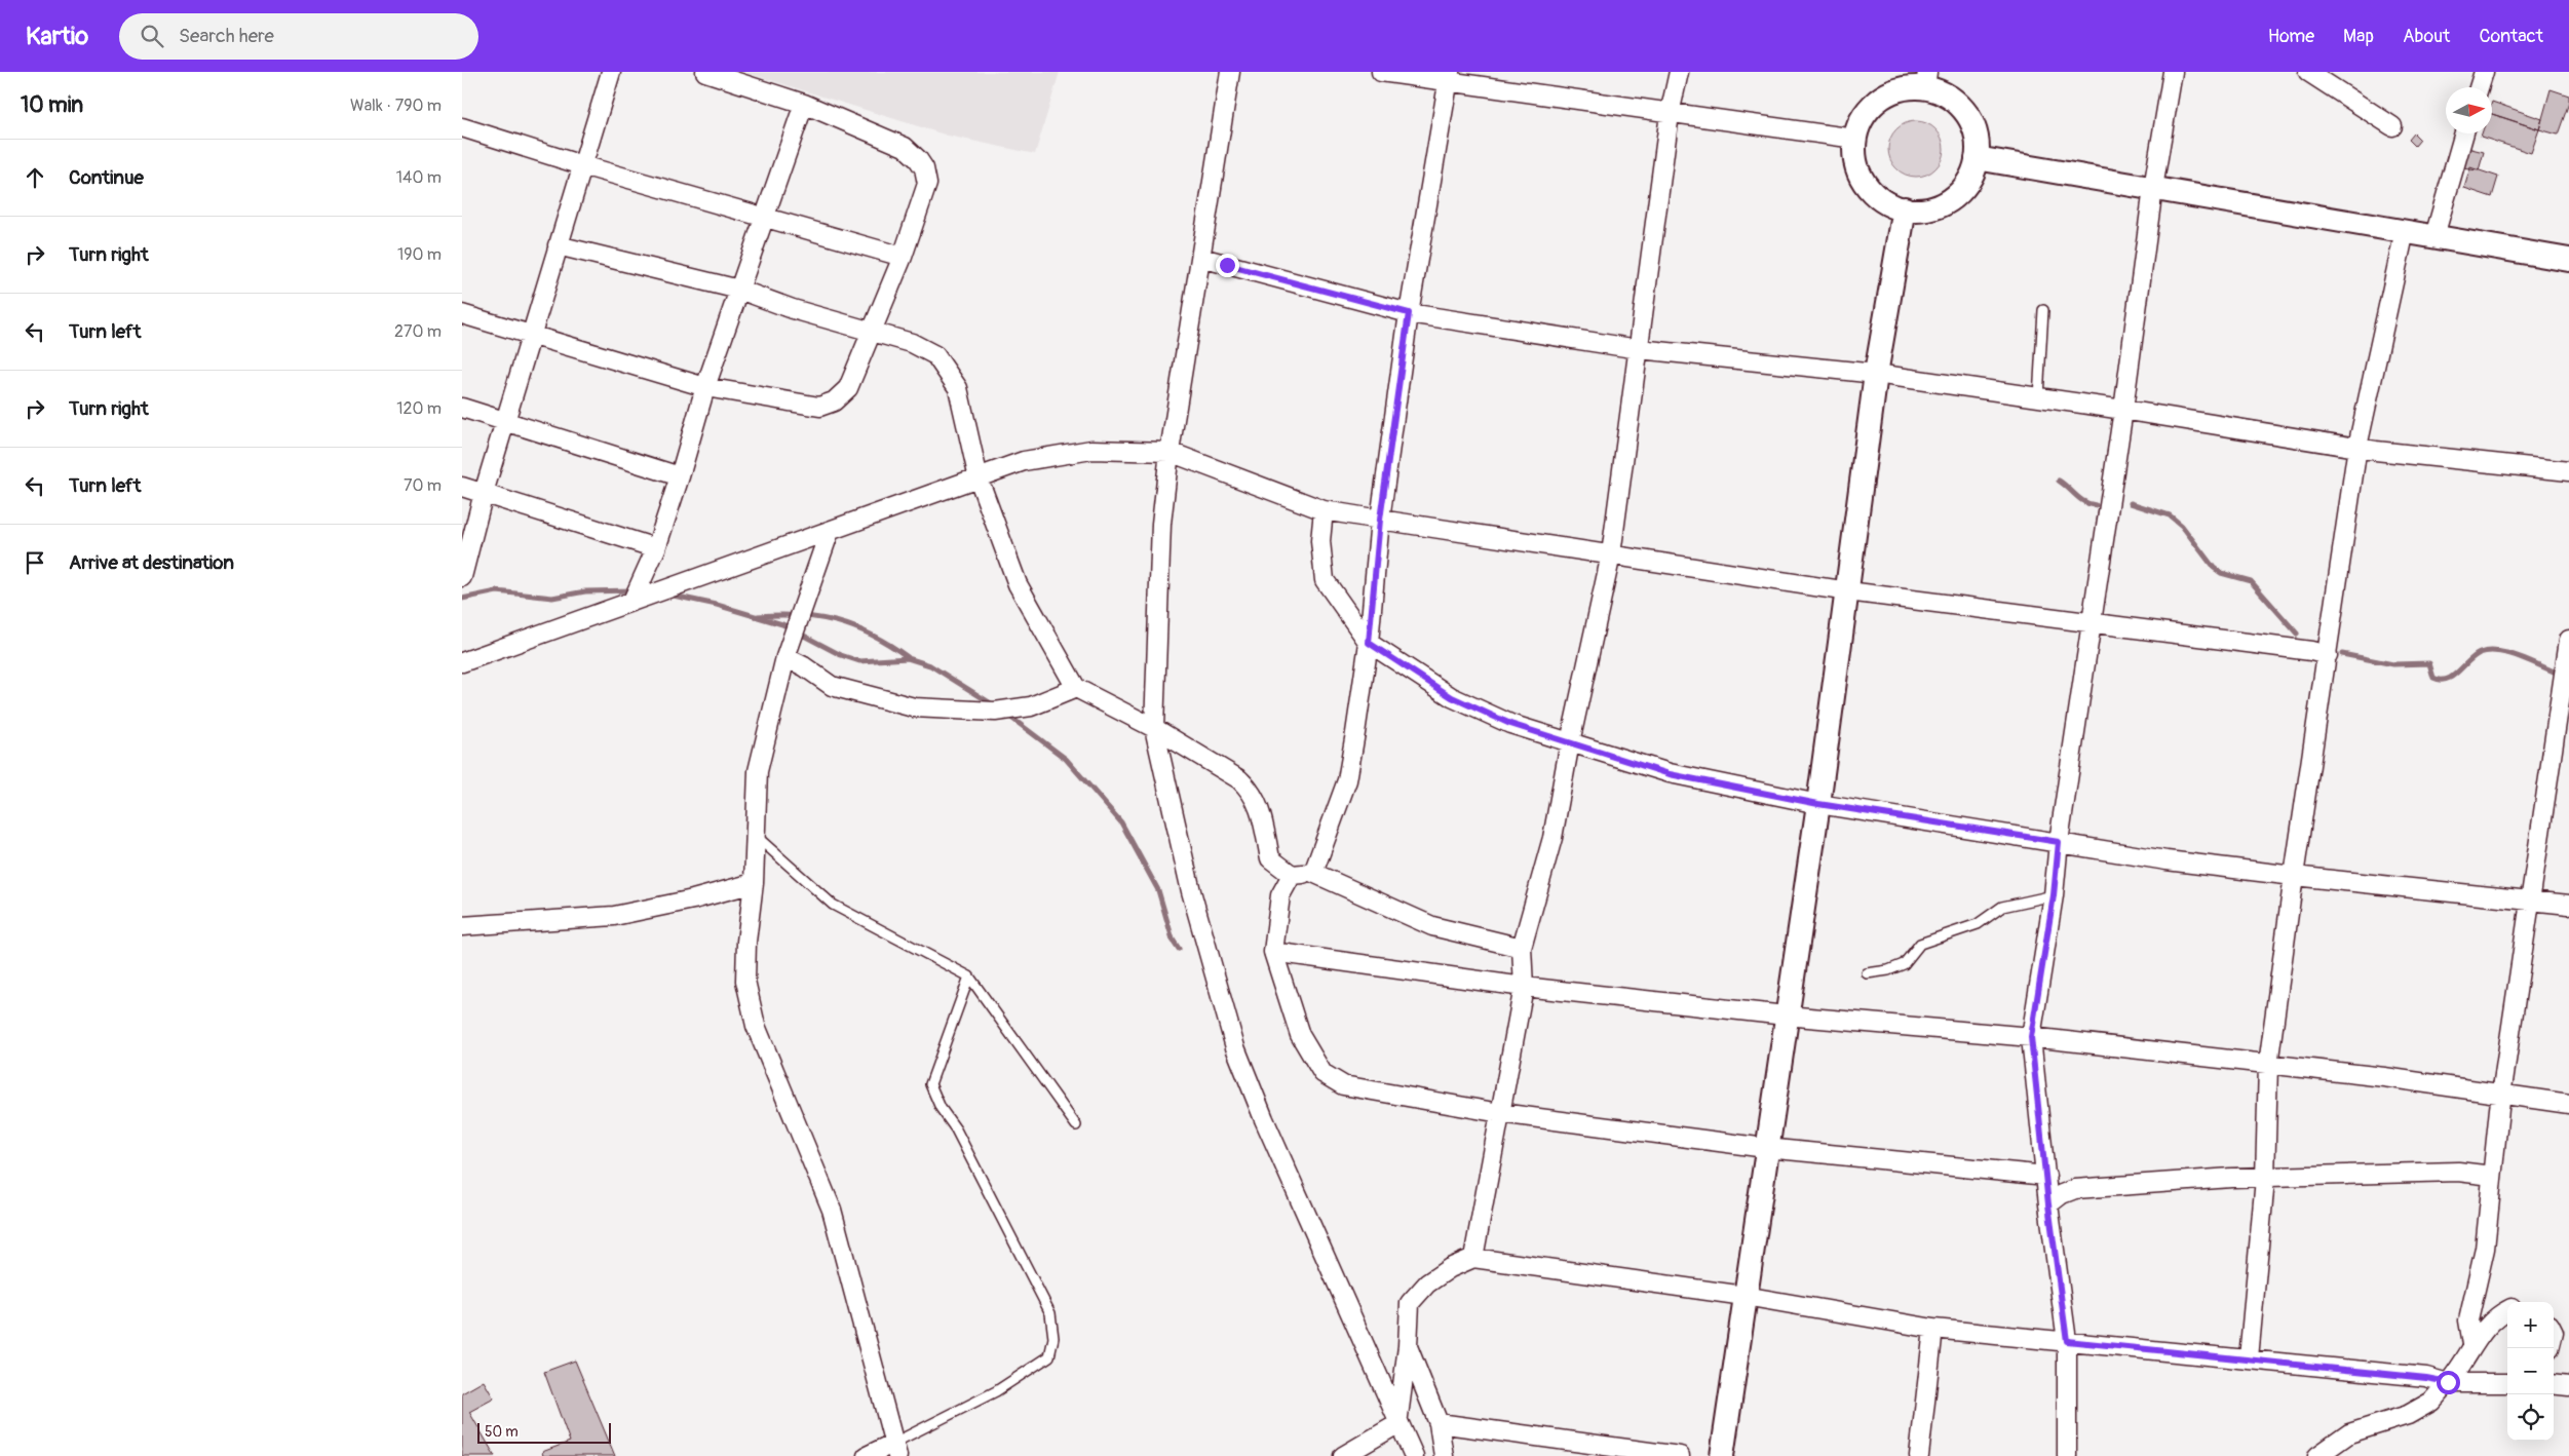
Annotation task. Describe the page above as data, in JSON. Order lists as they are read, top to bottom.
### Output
{
  "scale_bar": "50 m",
  "north": "right",
  "page": {
    "header": "Kartio",
    "search": "Search here",
    "nav": [
      "Home",
      "Map",
      "About",
      "Contact"
    ],
    "heading": ["10 min", "Walk · 790 m"],
    "list": [
      ["Continue", "140 m"],
      ["Turn right", "190 m"],
      ["Turn left", "270 m"],
      ["Turn right", "120 m"],
      ["Turn left", "70 m"],
      "Arrive at destination"
    ],
    "map_buttons": ["+", "−"],
    "scale": "50 m"
  }
}
